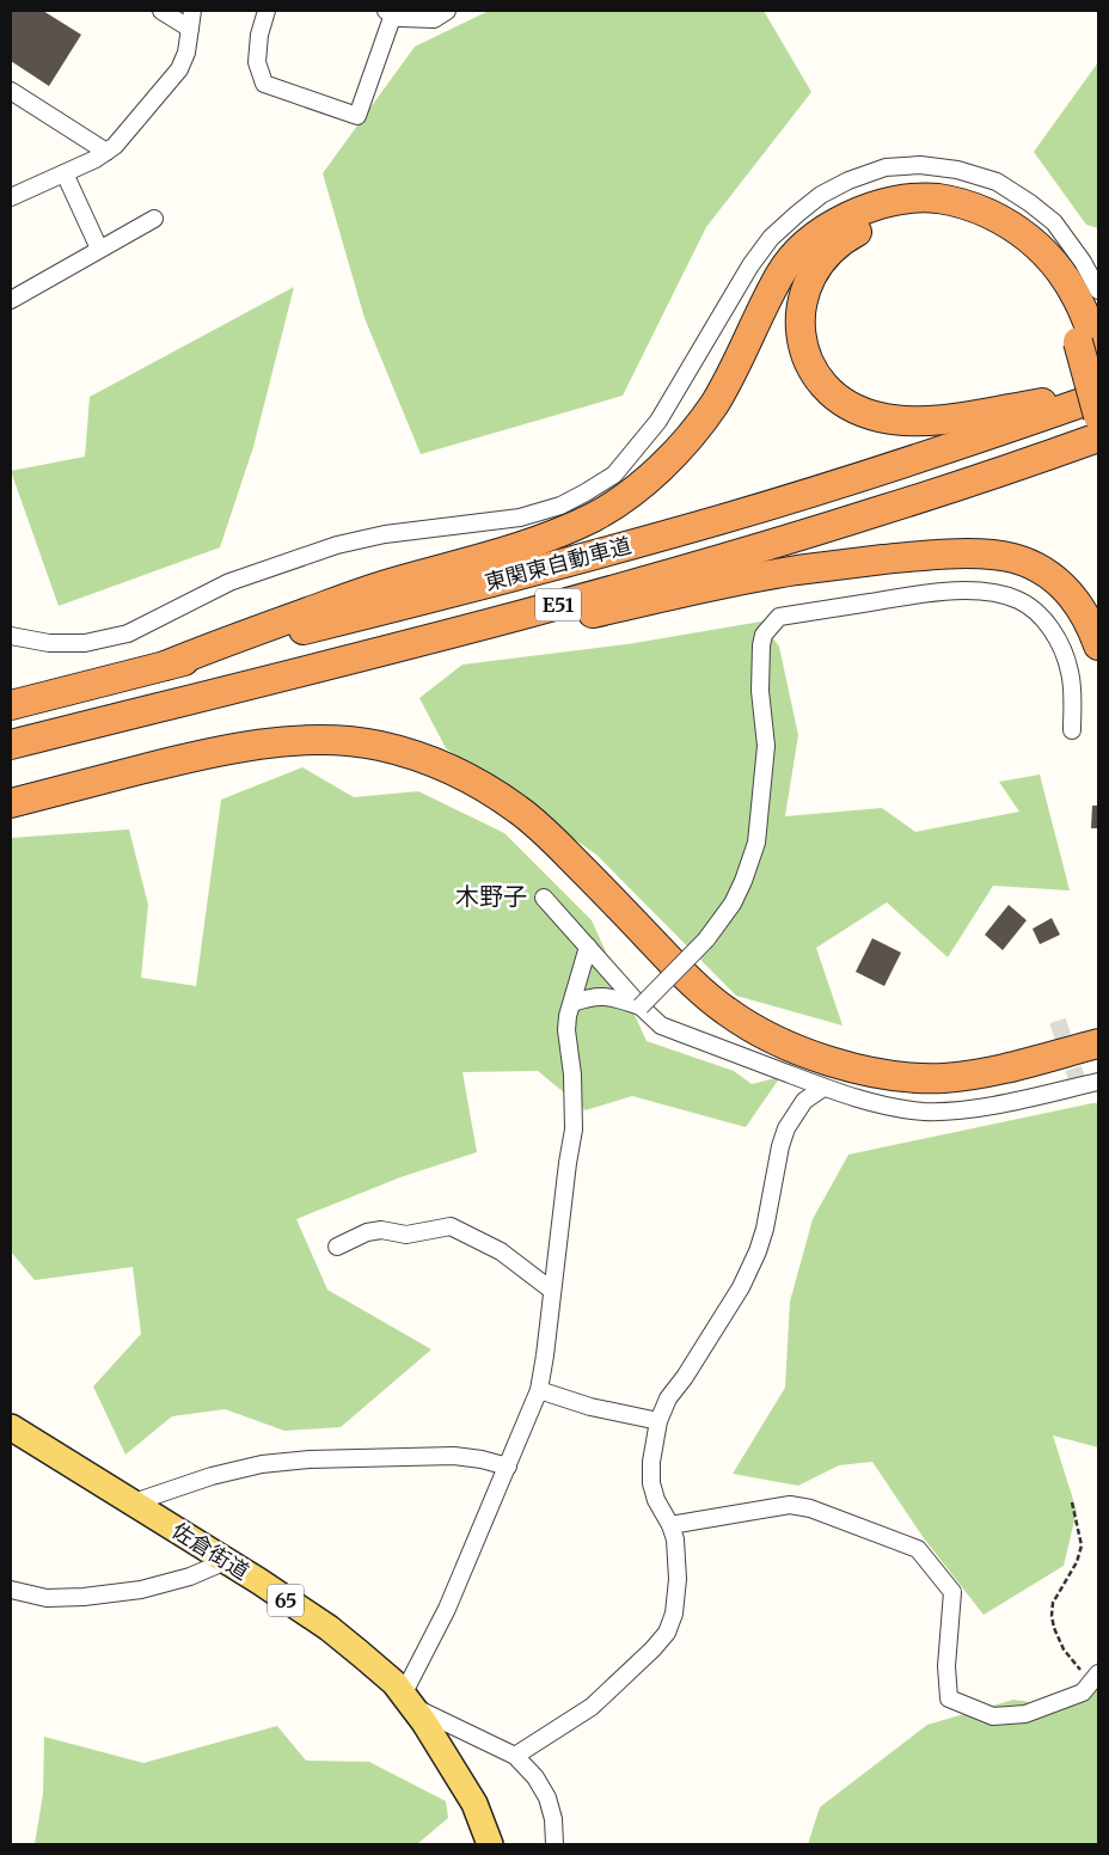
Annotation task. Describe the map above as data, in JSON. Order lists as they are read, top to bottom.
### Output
{
  "streets": {
    "highway": ["東関東自動車道", "E51"],
    "main road": ["佐倉街道", "65"]
  },
  "districts": ["木野子"]
}
